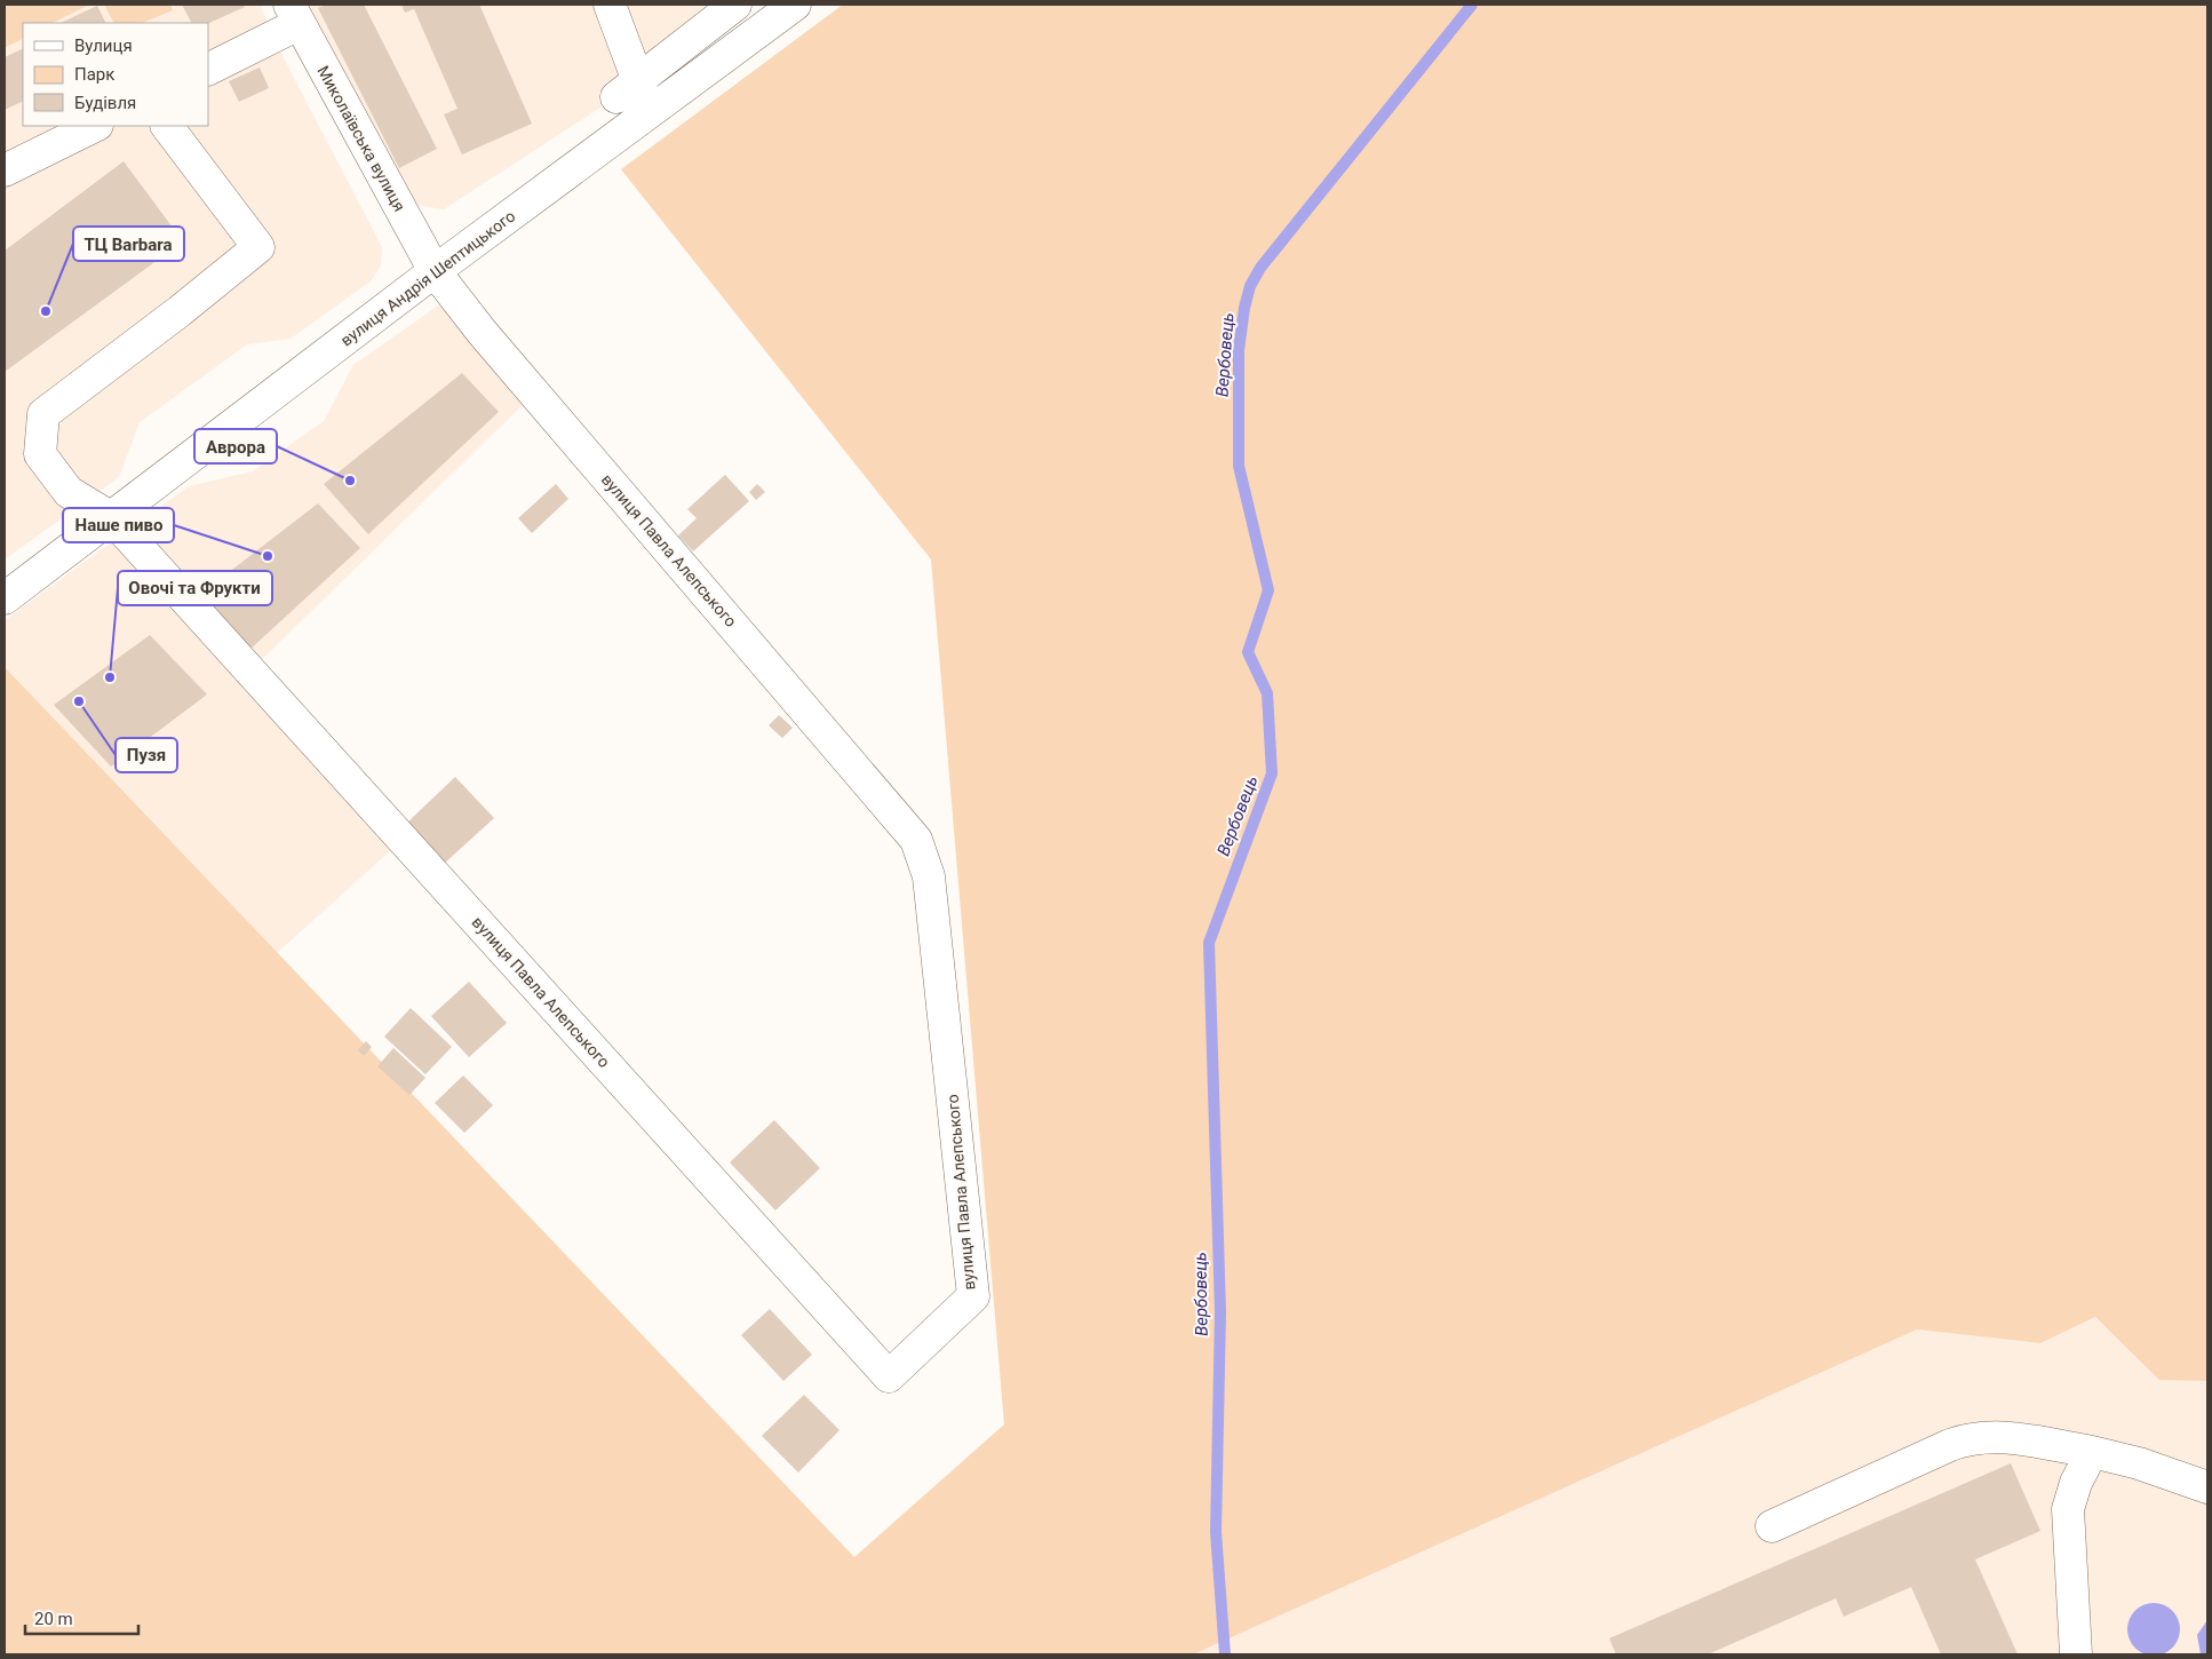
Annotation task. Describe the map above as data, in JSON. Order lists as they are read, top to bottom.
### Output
{
  "streets": {
    "street": ["Миколаївська вулиця", "вулиця Андрія Шептицького", "вулиця Павла Алепського"]
  },
  "crossings": [
    ["Миколаївська вулиця", "вулиця Андрія Шептицького"],
    ["Миколаївська вулиця", "вулиця Павла Алепського"],
    ["вулиця Андрія Шептицького", "вулиця Павла Алепського"]
  ],
  "water": ["Вербовець"],
  "places": [
    "ТЦ Barbara",
    "Аврора",
    "Наше пиво",
    "Овочі та Фрукти",
    "Пузя"
  ],
  "legend": ["Вулиця", "Парк", "Будівля"],
  "scale_bar": "20 m"
}
